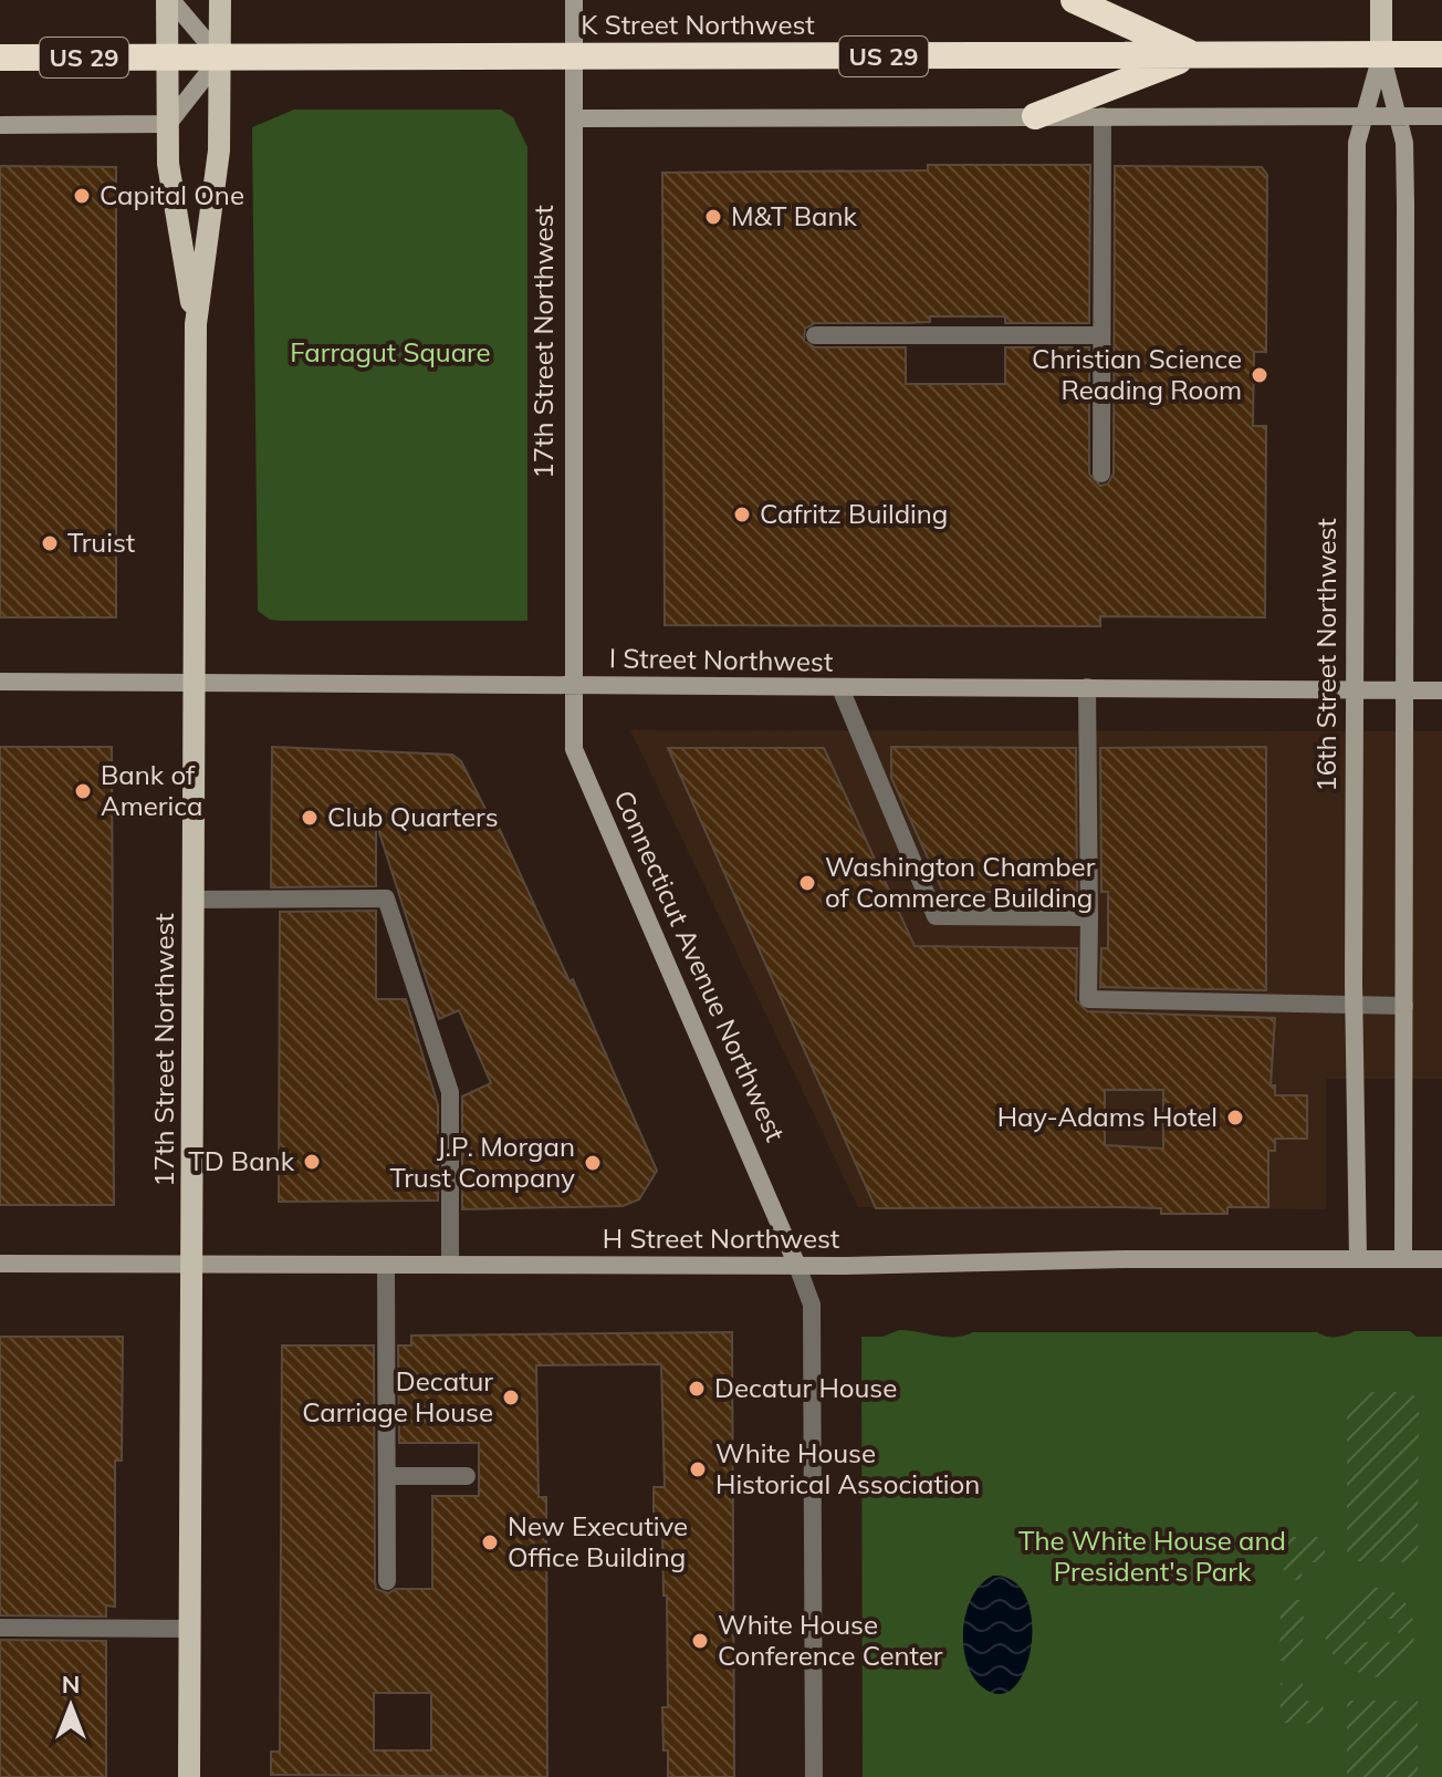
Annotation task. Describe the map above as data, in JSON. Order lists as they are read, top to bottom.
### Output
{
  "streets": {
    "highway": ["K Street Northwest", "US 29"],
    "main road": ["17th Street Northwest", "16th Street Northwest"],
    "street": ["I Street Northwest", "Connecticut Avenue Northwest", "H Street Northwest"]
  },
  "crossings": [
    ["K Street Northwest", "17th Street Northwest"],
    ["K Street Northwest", "16th Street Northwest"],
    ["17th Street Northwest", "I Street Northwest"],
    ["17th Street Northwest", "Connecticut Avenue Northwest"],
    ["17th Street Northwest", "H Street Northwest"],
    ["16th Street Northwest", "I Street Northwest"],
    ["16th Street Northwest", "H Street Northwest"],
    ["I Street Northwest", "Connecticut Avenue Northwest"],
    ["Connecticut Avenue Northwest", "H Street Northwest"]
  ],
  "parks": ["Farragut Square", "The White House and President's Park"],
  "places": [
    "Capital One",
    "M&T Bank",
    "Christian Science Reading Room",
    "Cafritz Building",
    "Truist",
    "Bank of America",
    "Club Quarters",
    "Washington Chamber of Commerce Building",
    "Hay-Adams Hotel",
    "TD Bank",
    "J.P. Morgan Trust Company",
    "Decatur House",
    "Decatur Carriage House",
    "White House Historical Association",
    "New Executive Office Building",
    "White House Conference Center"
  ],
  "north": "top"
}
